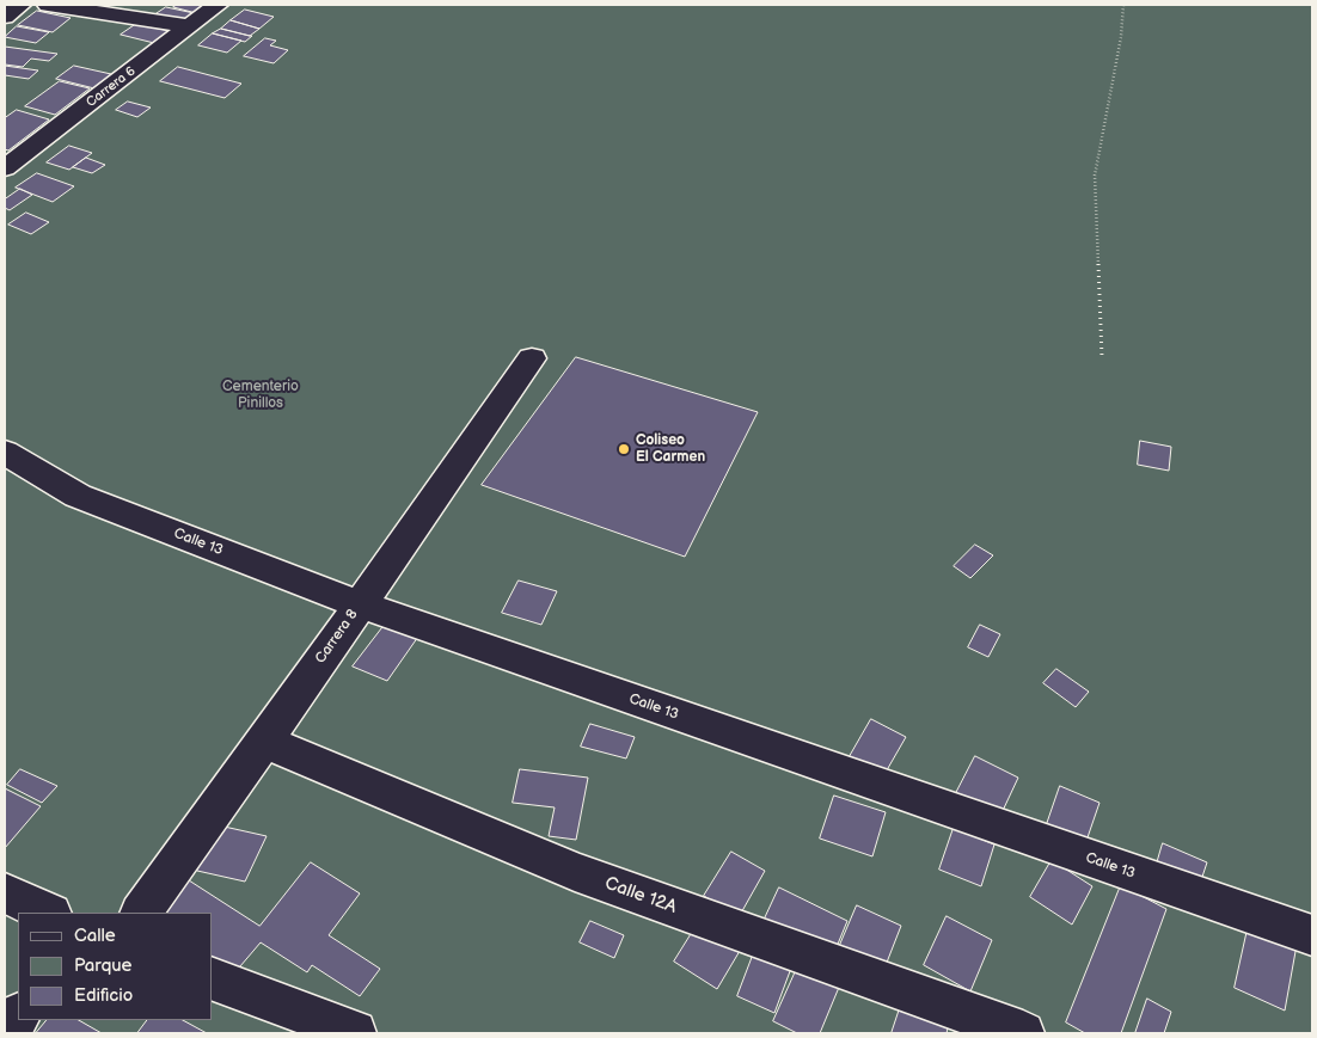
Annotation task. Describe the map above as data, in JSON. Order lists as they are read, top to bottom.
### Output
{
  "streets": {
    "street": [
      "Carrera 6",
      "Calle 13",
      "Carrera 8",
      "Calle 12A"
    ]
  },
  "crossings": [
    ["Calle 13", "Carrera 8"],
    ["Carrera 8", "Calle 12A"]
  ],
  "parks": ["Cementerio Pinillos"],
  "places": ["Coliseo El Carmen"],
  "legend": ["Calle", "Parque", "Edificio"]
}
